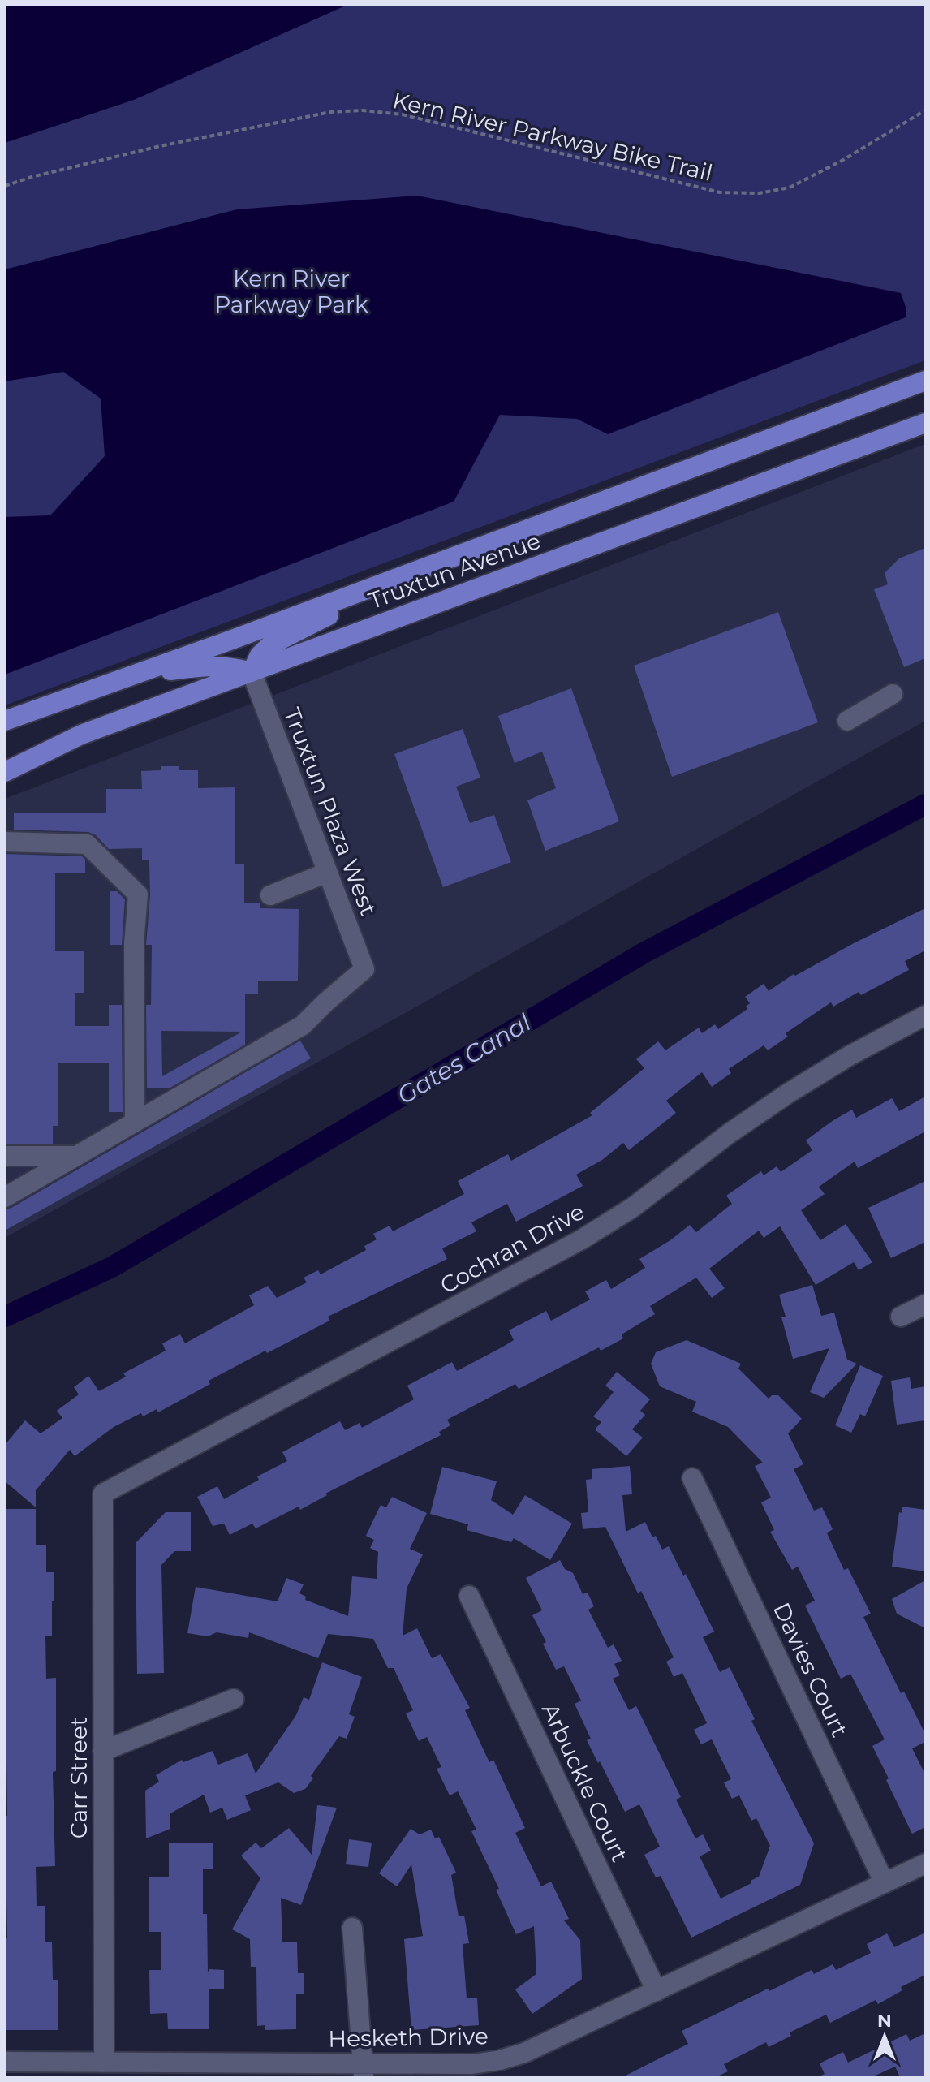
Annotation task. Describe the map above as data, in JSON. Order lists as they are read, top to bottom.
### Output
{
  "streets": {
    "main road": ["Truxtun Avenue"],
    "street": [
      "Truxtun Plaza West",
      "Cochran Drive",
      "Davies Court",
      "Carr Street",
      "Arbuckle Court",
      "Hesketh Drive"
    ],
    "path": ["Kern River Parkway Bike Trail"]
  },
  "crossings": [
    ["Truxtun Avenue", "Truxtun Plaza West"],
    ["Cochran Drive", "Carr Street"],
    ["Davies Court", "Hesketh Drive"],
    ["Carr Street", "Hesketh Drive"],
    ["Arbuckle Court", "Hesketh Drive"]
  ],
  "water": ["Gates Canal"],
  "parks": ["Kern River Parkway Park"],
  "north": "top"
}
